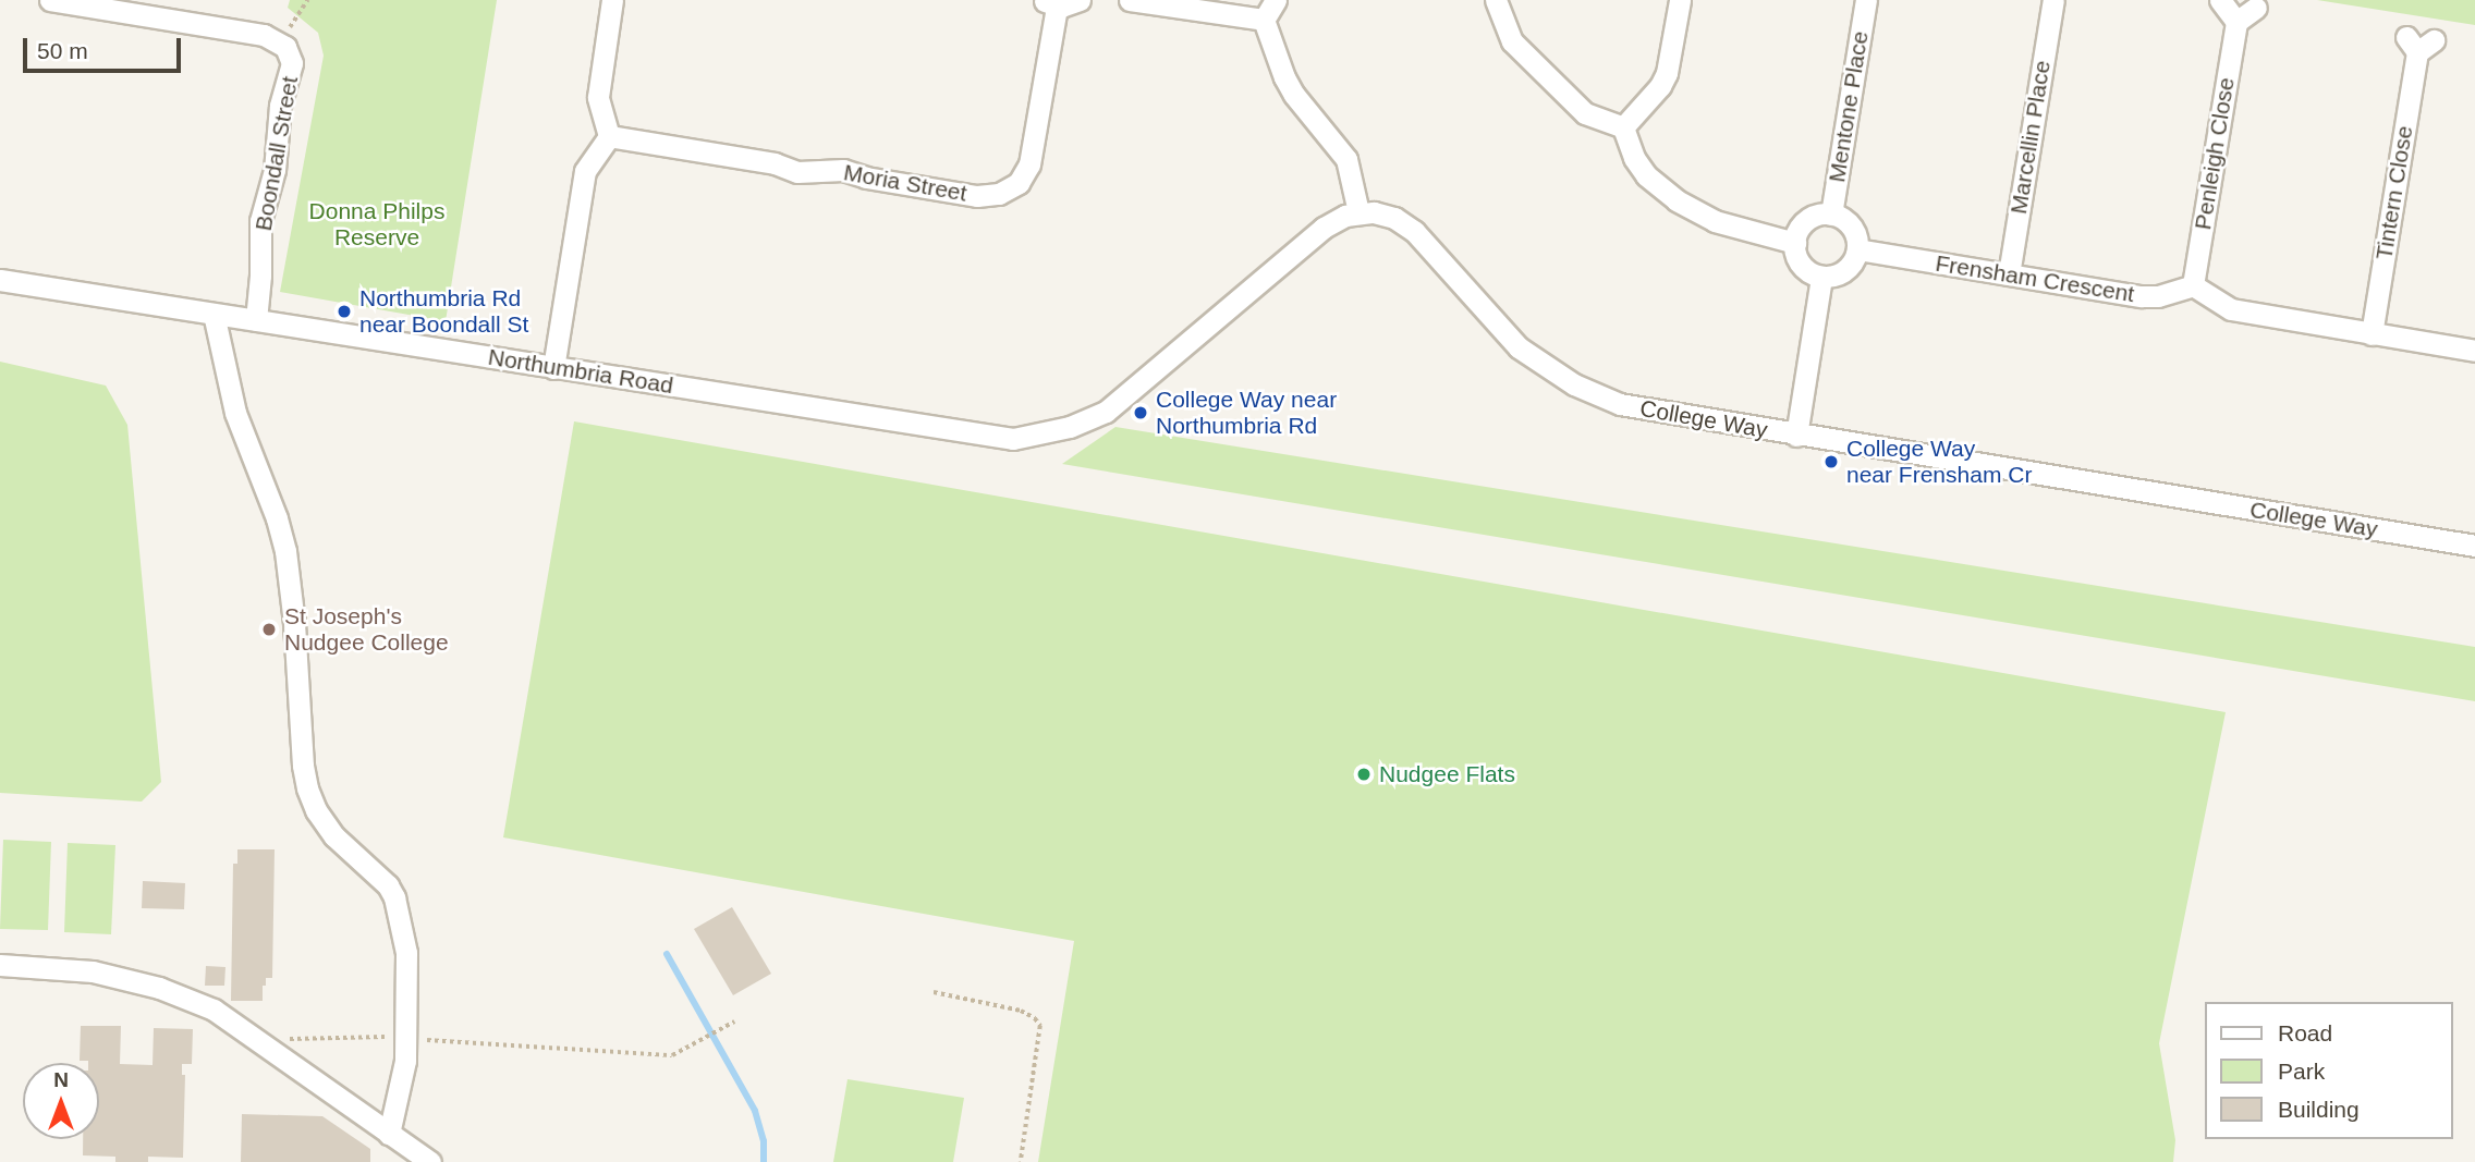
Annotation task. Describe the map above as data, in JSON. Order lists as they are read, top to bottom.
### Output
{
  "streets": {
    "street": [
      "Mentone Place",
      "Marcellin Place",
      "Boondall Street",
      "Penleigh Close",
      "Moria Street",
      "Tintern Close",
      "Frensham Crescent",
      "Northumbria Road",
      "College Way"
    ]
  },
  "crossings": [
    ["Mentone Place", "Frensham Crescent"],
    ["Marcellin Place", "Frensham Crescent"],
    ["Boondall Street", "Northumbria Road"],
    ["Penleigh Close", "Frensham Crescent"],
    ["Northumbria Road", "College Way"]
  ],
  "parks": ["Donna Philps Reserve"],
  "places": [
    "Northumbria Rd near Boondall St",
    "College Way near Northumbria Rd",
    "College Way near Frensham Cr",
    "St Joseph's Nudgee College",
    "Nudgee Flats"
  ],
  "legend": ["Road", "Park", "Building"],
  "scale_bar": "50 m",
  "north": "top"
}
